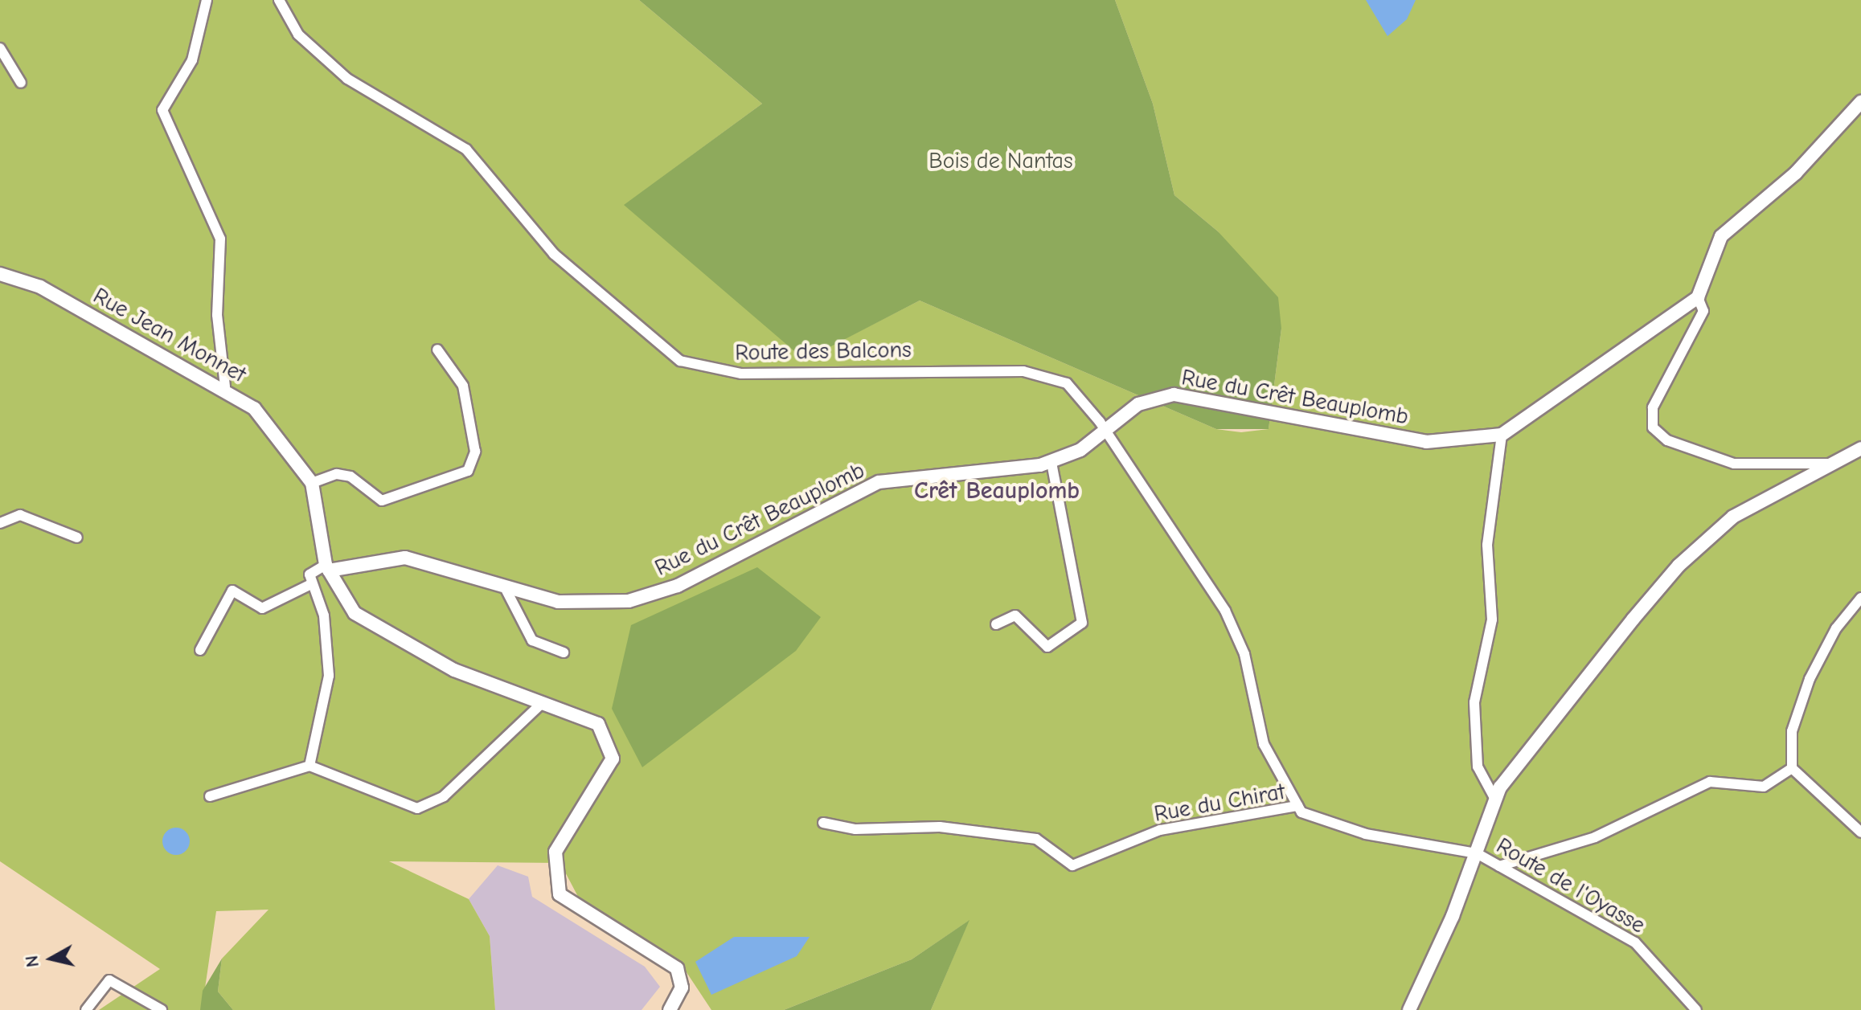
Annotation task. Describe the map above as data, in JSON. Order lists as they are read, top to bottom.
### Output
{
  "streets": {
    "street": [
      "Rue Jean Monnet",
      "Route des Balcons",
      "Rue du Crêt Beauplomb",
      "Rue du Chirat",
      "Route de l'Oyasse"
    ]
  },
  "crossings": [
    ["Rue Jean Monnet", "Rue du Crêt Beauplomb"],
    ["Route des Balcons", "Rue du Crêt Beauplomb"],
    ["Route des Balcons", "Rue du Chirat"],
    ["Rue du Chirat", "Route de l'Oyasse"]
  ],
  "districts": ["Crêt Beauplomb"],
  "parks": ["Bois de Nantas"],
  "north": "left"
}
